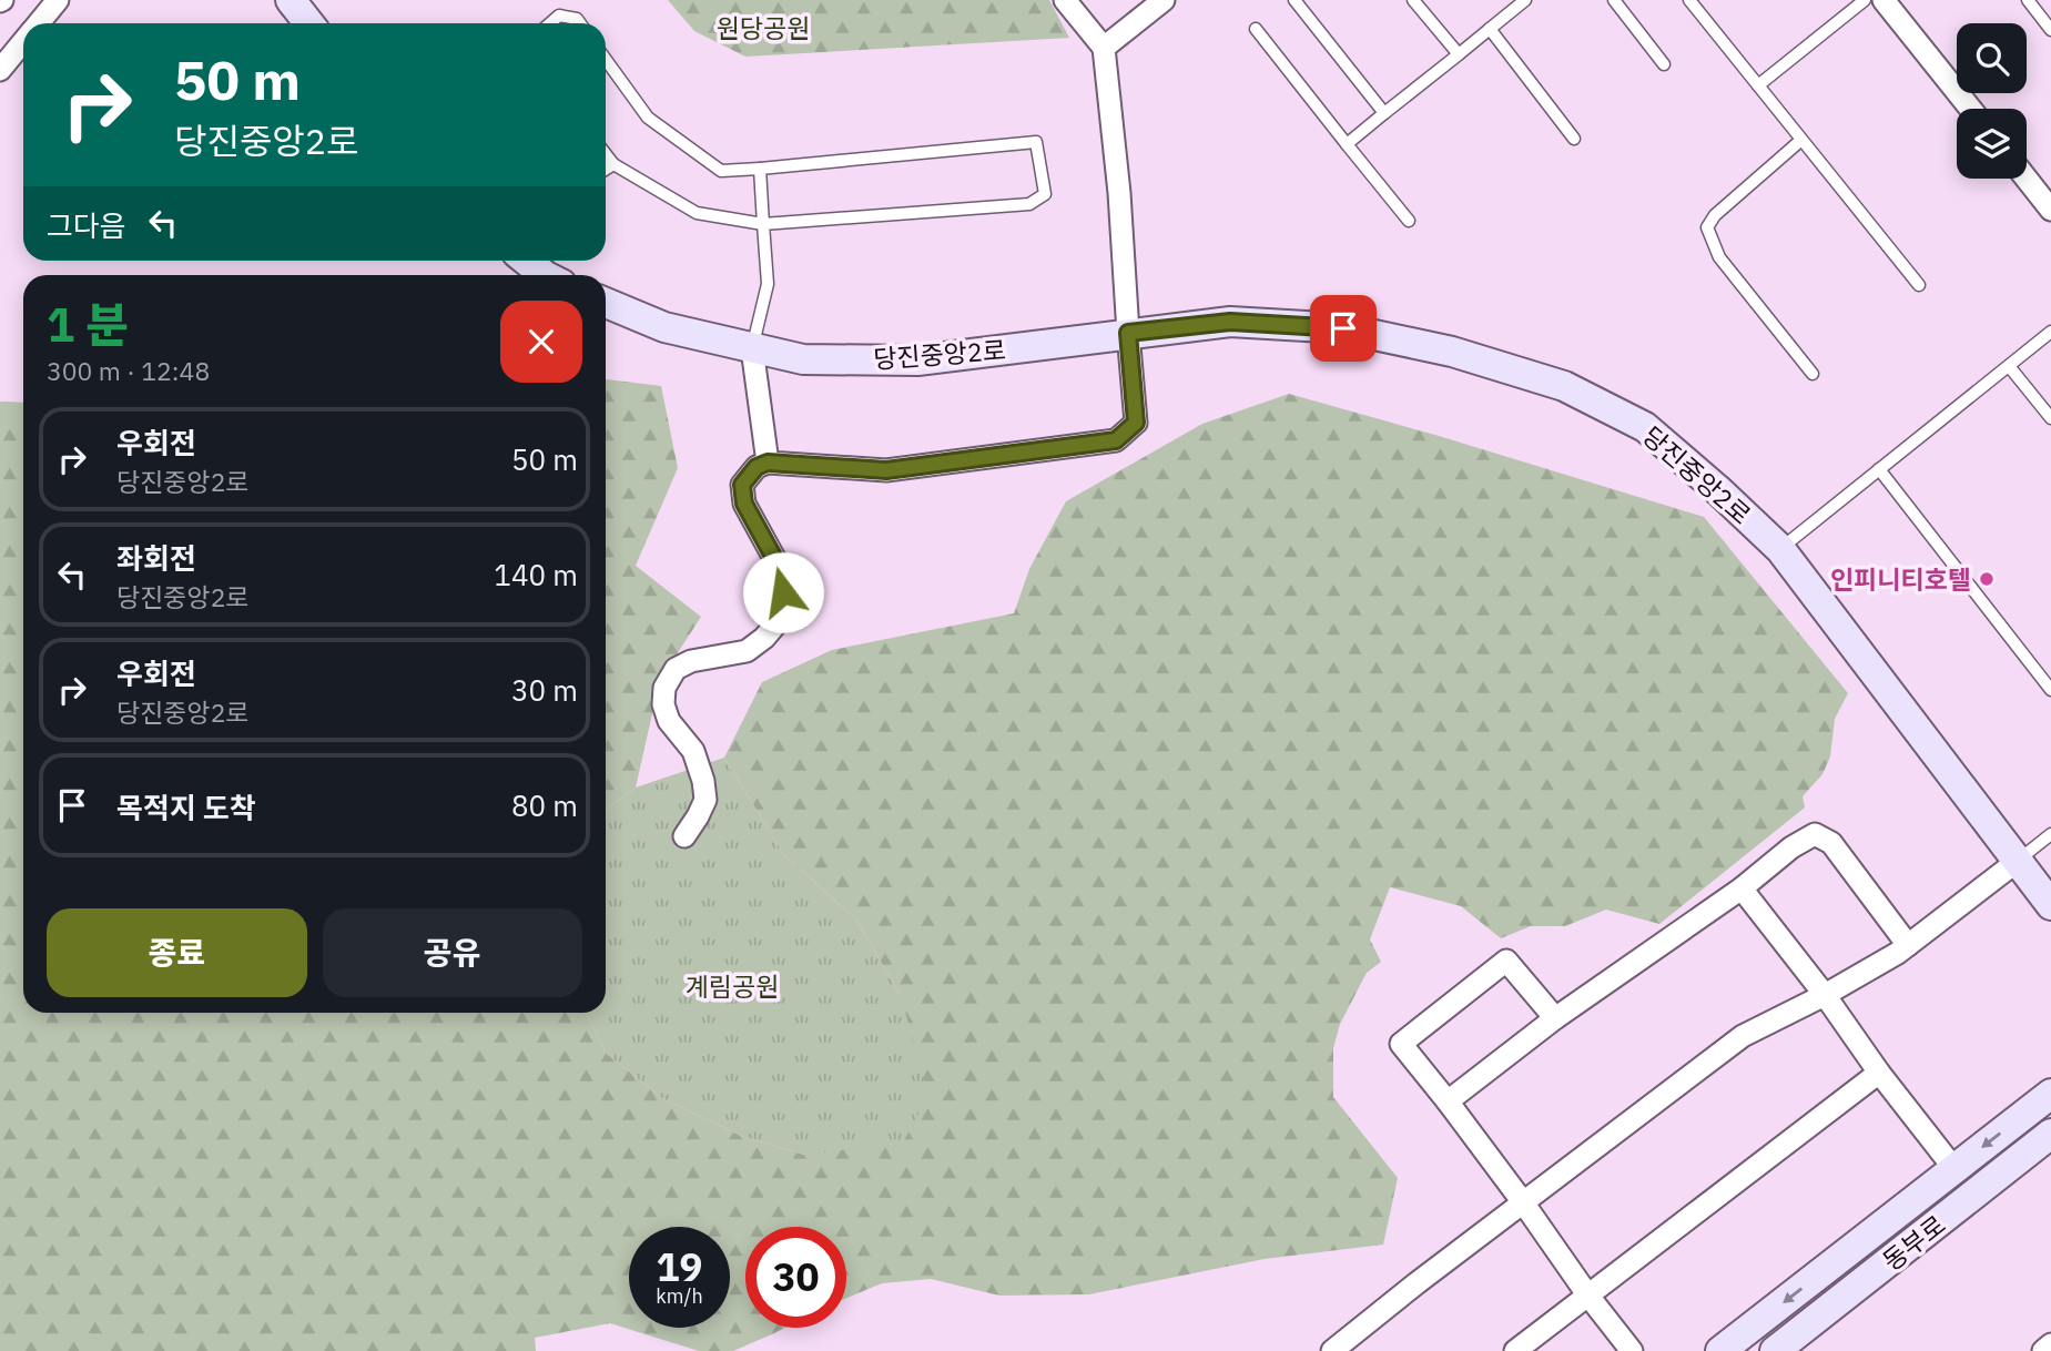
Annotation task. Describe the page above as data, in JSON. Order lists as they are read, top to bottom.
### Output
{
  "streets": {
    "street": ["당진중앙2로", "동부로"]
  },
  "parks": ["원당공원", "계림공원"],
  "places": ["인피니티호텔"],
  "page": {
    "turn": ["50 m", "당진중앙2로"],
    "then": "그다음",
    "heading": ["1 분", "300 m · 12:48"],
    "list": [
      {
        "name": "우회전",
        "note": "당진중앙2로",
        "value": "50 m"
      },
      {
        "name": "좌회전",
        "note": "당진중앙2로",
        "value": "140 m"
      },
      {
        "name": "우회전",
        "note": "당진중앙2로",
        "value": "30 m"
      },
      {
        "name": "목적지 도착",
        "value": "80 m"
      }
    ],
    "buttons": ["종료", "공유"],
    "speed": "19 km/h",
    "limit": "30"
  }
}
